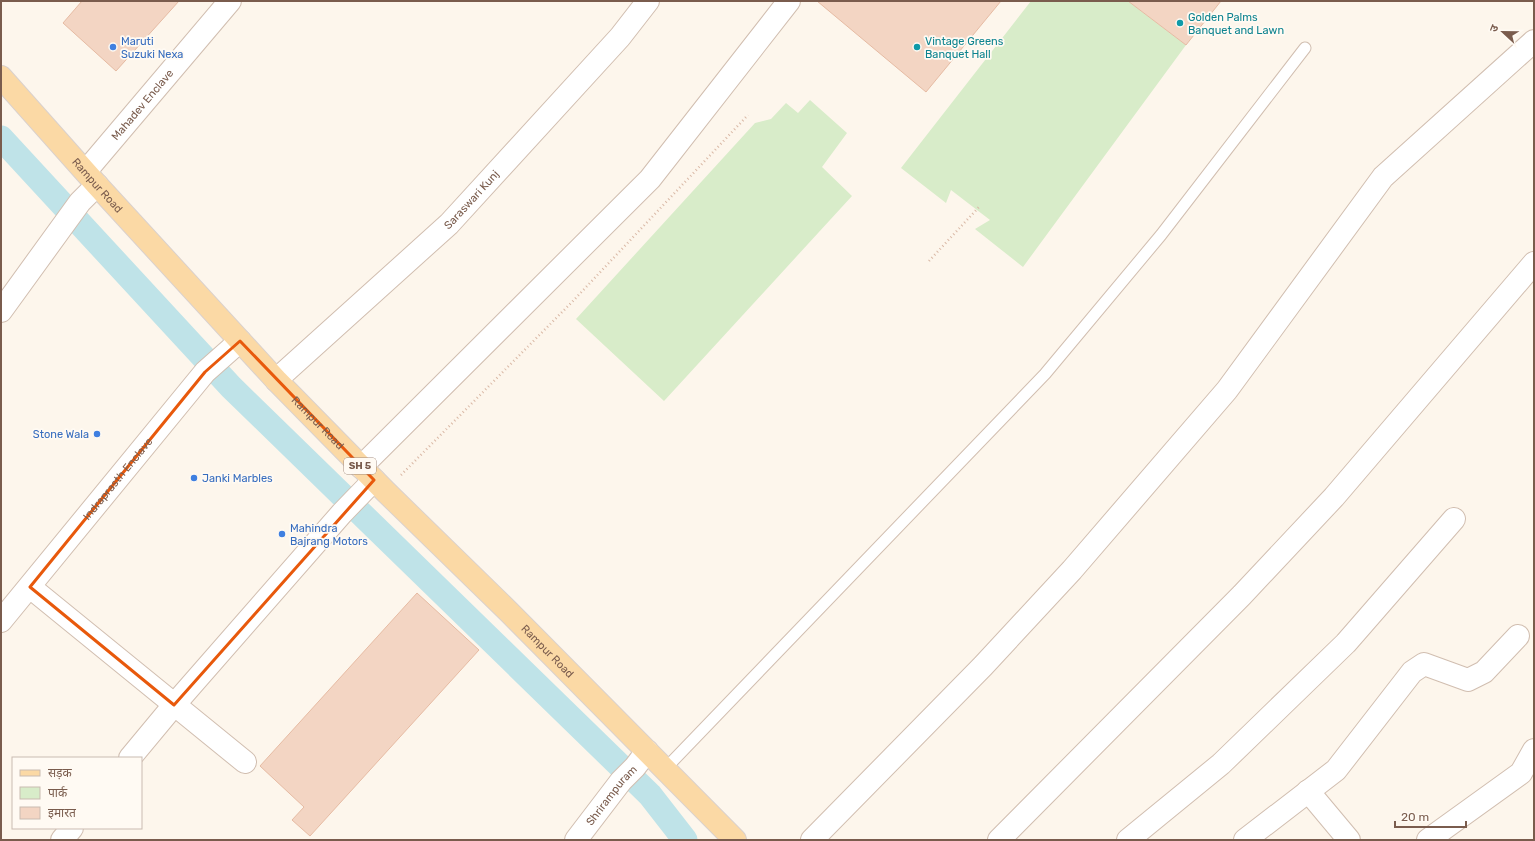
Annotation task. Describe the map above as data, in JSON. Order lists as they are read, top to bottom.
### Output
{
  "streets": {
    "main road": ["Rampur Road", "SH 5"],
    "street": [
      "Mahadev Enclave",
      "Saraswari Kunj",
      "Indraprasth Enclave",
      "Shrirampuram"
    ]
  },
  "crossings": [
    ["Mahadev Enclave", "Rampur Road"],
    ["Rampur Road", "Saraswari Kunj"],
    ["Rampur Road", "Indraprasth Enclave"],
    ["Rampur Road", "Shrirampuram"]
  ],
  "places": [
    "Golden Palms Banquet and Lawn",
    "Maruti Suzuki Nexa",
    "Vintage Greens Banquet Hall",
    "Stone Wala",
    "Janki Marbles",
    "Mahindra Bajrang Motors"
  ],
  "legend": ["सड़क", "पार्क", "इमारत"],
  "scale_bar": "20 m",
  "north": "left"
}
